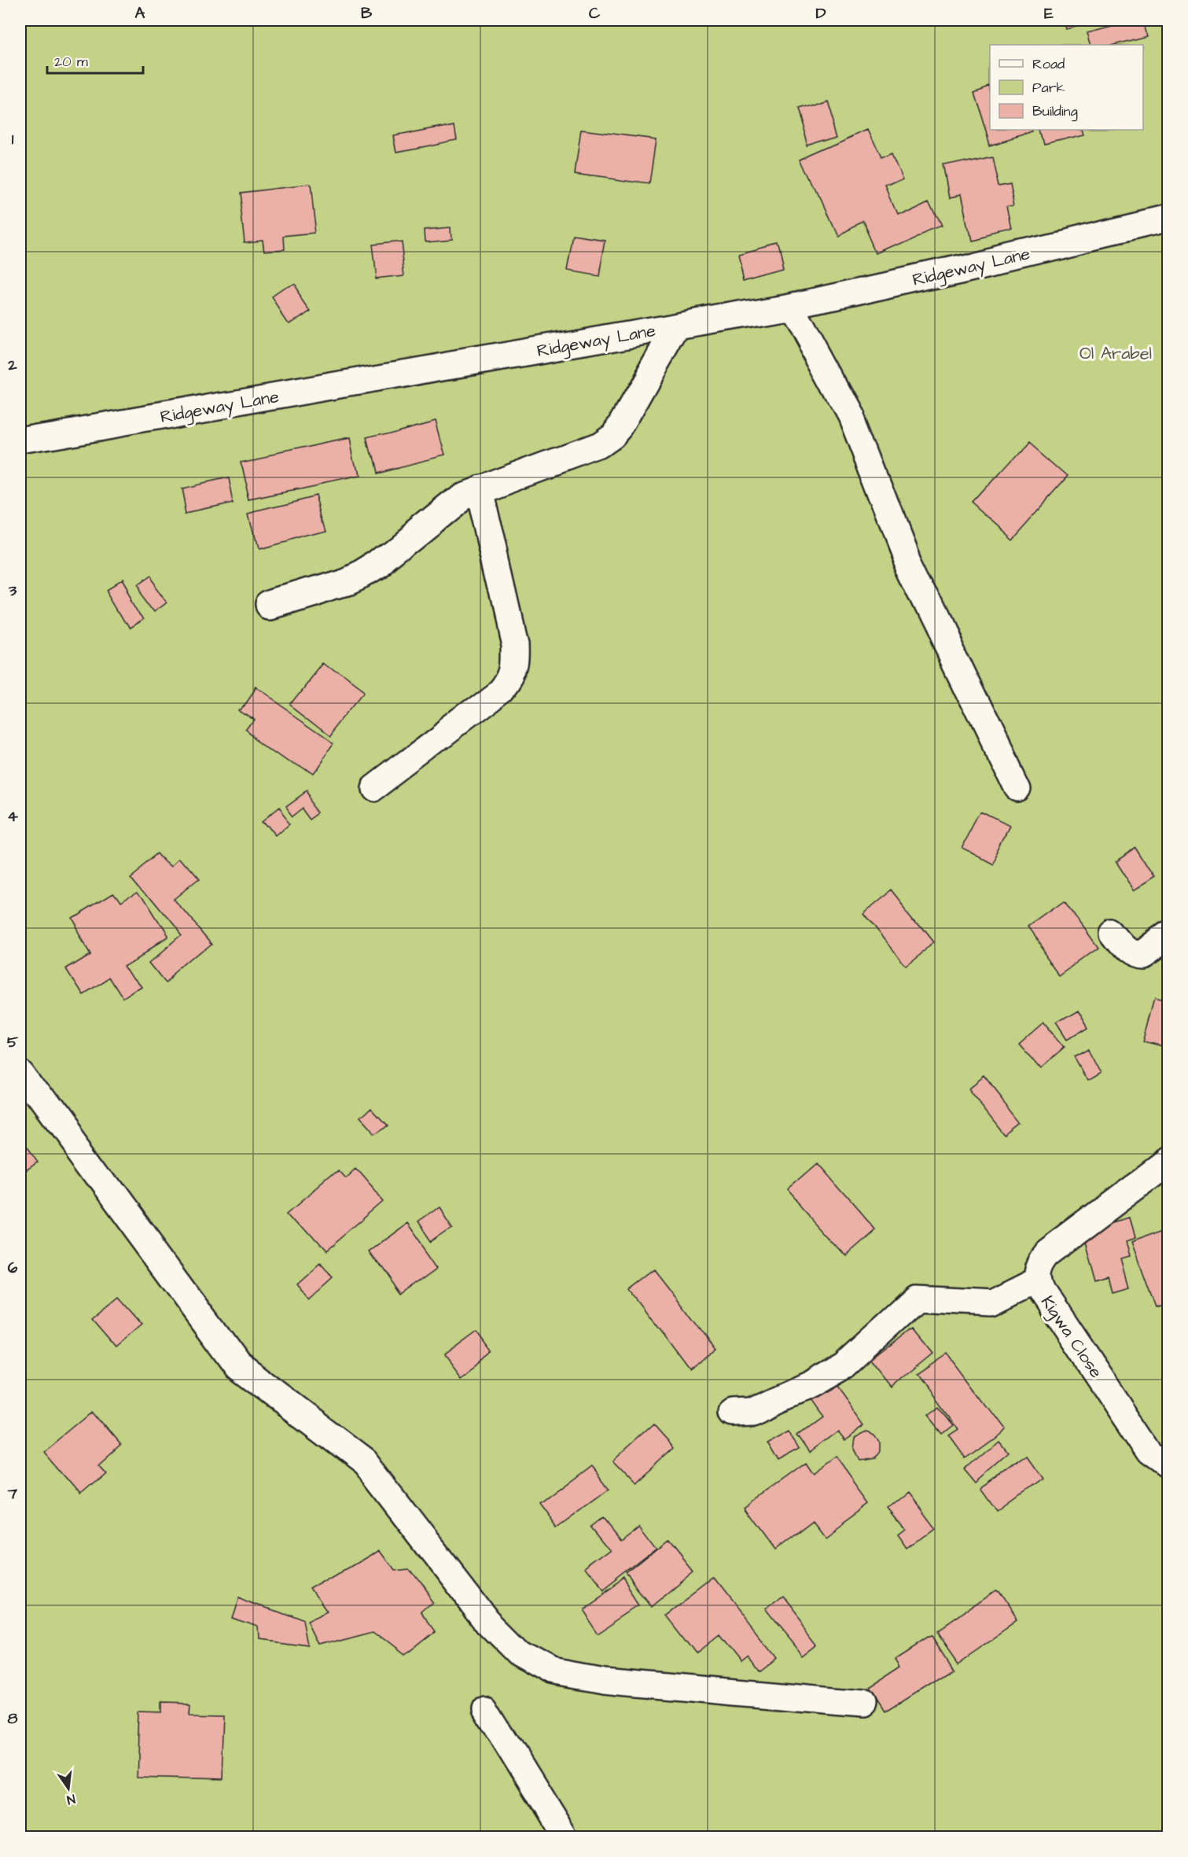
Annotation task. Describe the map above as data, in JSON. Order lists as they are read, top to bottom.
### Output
{
  "streets": {
    "street": ["Ridgeway Lane", "Kigwa Close"]
  },
  "parks": ["Ol Arabel"],
  "legend": ["Road", "Park", "Building"],
  "scale_bar": "20 m",
  "north": "bottom",
  "grid": {
    "columns": [
      "A",
      "B",
      "C",
      "D",
      "E"
    ],
    "rows": [
      "1",
      "2",
      "3",
      "4",
      "5",
      "6",
      "7",
      "8"
    ]
  }
}
